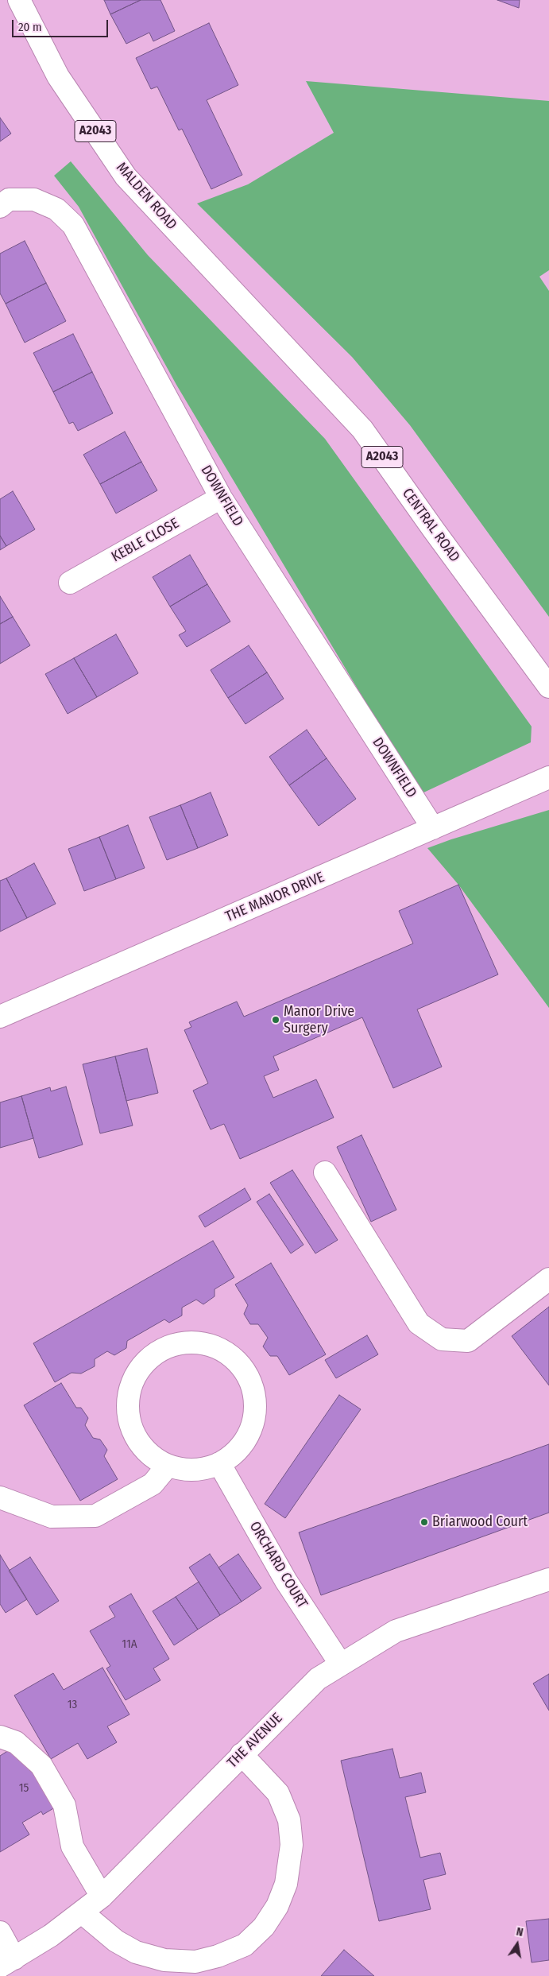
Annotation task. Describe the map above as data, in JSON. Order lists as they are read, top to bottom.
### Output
{
  "streets": {
    "street": [
      "A2043",
      "MALDEN ROAD",
      "DOWNFIELD",
      "CENTRAL ROAD",
      "KEBLE CLOSE",
      "THE MANOR DRIVE",
      "ORCHARD COURT",
      "THE AVENUE"
    ]
  },
  "crossings": [
    ["MALDEN ROAD", "CENTRAL ROAD"],
    ["DOWNFIELD", "KEBLE CLOSE"],
    ["DOWNFIELD", "THE MANOR DRIVE"],
    ["ORCHARD COURT", "THE AVENUE"]
  ],
  "places": ["Manor Drive Surgery", "Briarwood Court"],
  "house_numbers": ["11A", "13", "15"],
  "scale_bar": "20 m",
  "north": "top"
}
